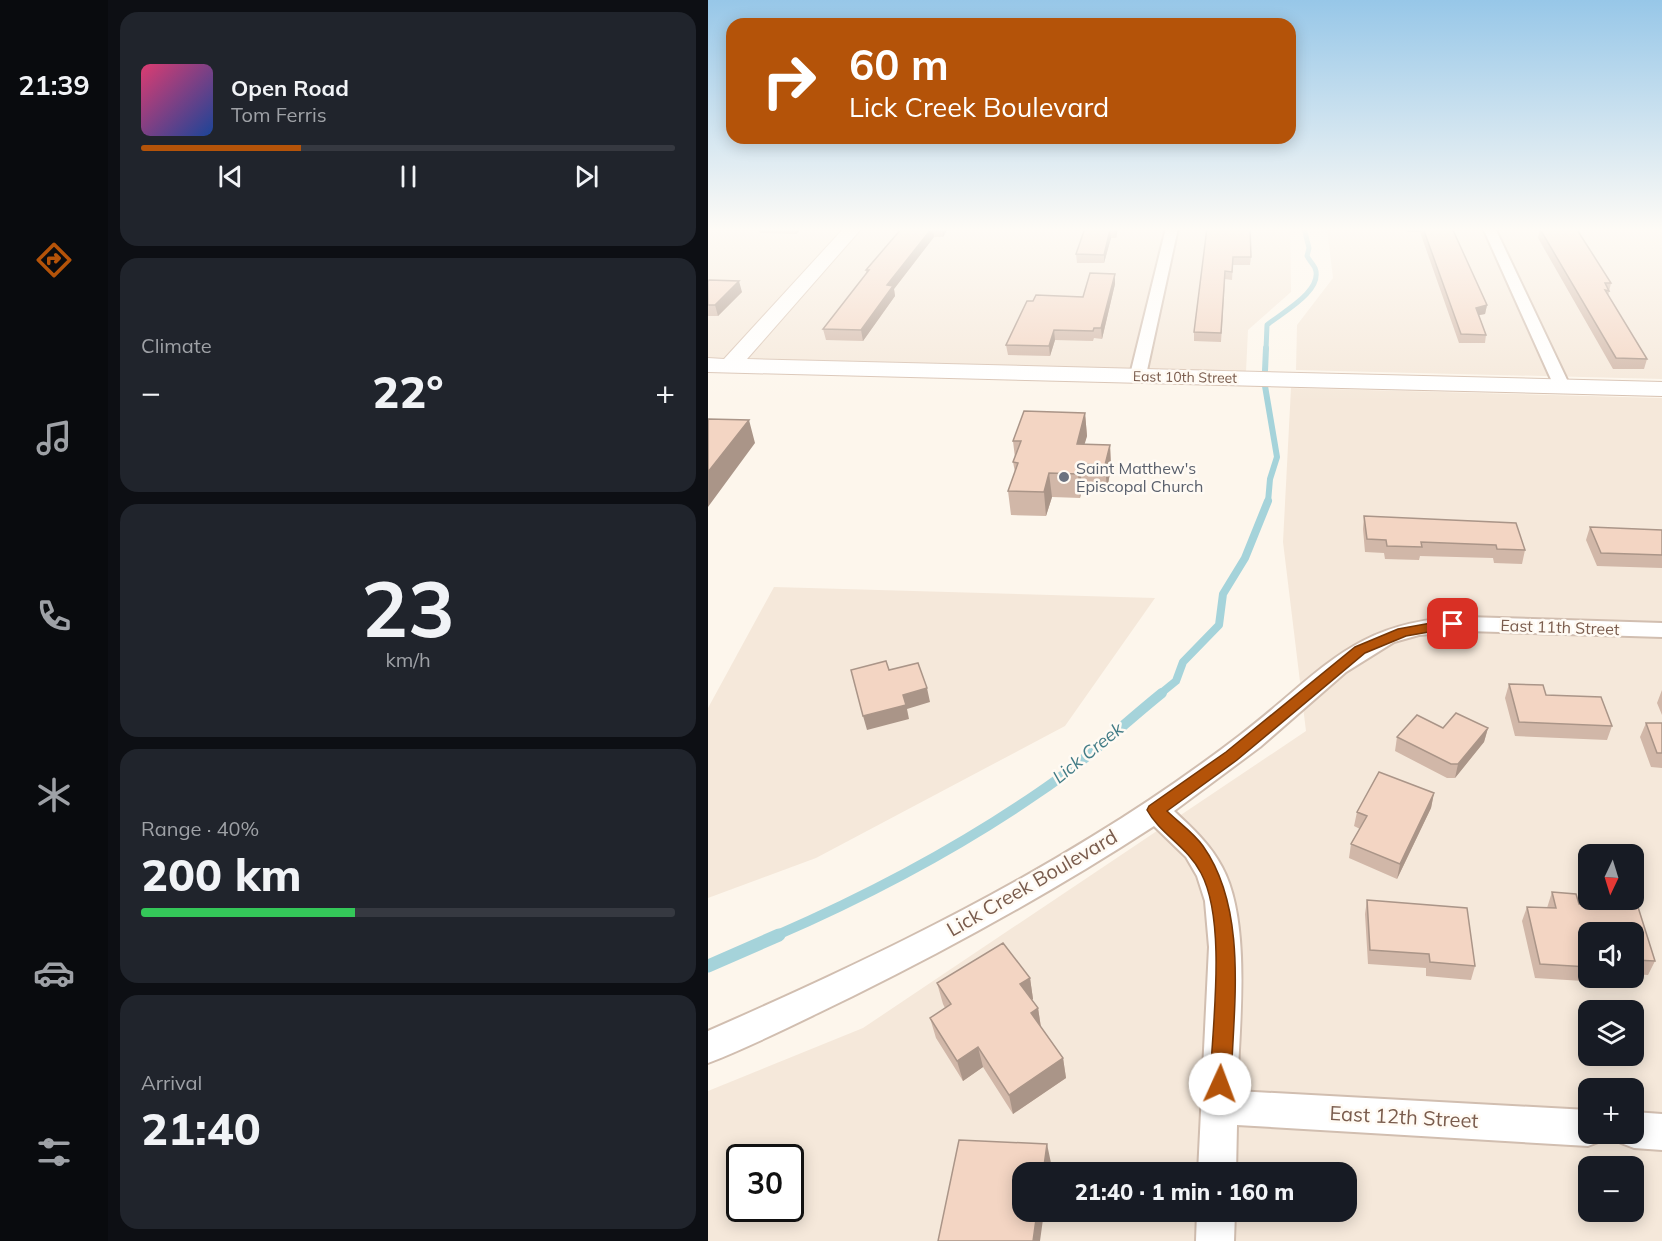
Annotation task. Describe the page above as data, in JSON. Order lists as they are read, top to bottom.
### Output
{
  "streets": {
    "main road": ["East 10th Street"],
    "street": ["East 11th Street", "Lick Creek Boulevard", "East 12th Street"]
  },
  "crossings": [
    ["East 11th Street", "Lick Creek Boulevard"]
  ],
  "water": ["Lick Creek"],
  "places": ["Saint Matthew's Episcopal Church"],
  "north": "bottom",
  "page": {
    "tabs": "21:39",
    "turn": ["60 m", "Lick Creek Boulevard"],
    "song": ["Open Road", "Tom Ferris"],
    "tile": [
      "Climate",
      ["23", "km/h"],
      ["Range · 40%", "200 km"],
      ["Arrival", "21:40"]
    ],
    "heat": ["−", "22°", "+"],
    "map_buttons": ["+", "−"],
    "limit": "30",
    "trip": "21:40 · 1 min · 160 m"
  }
}
